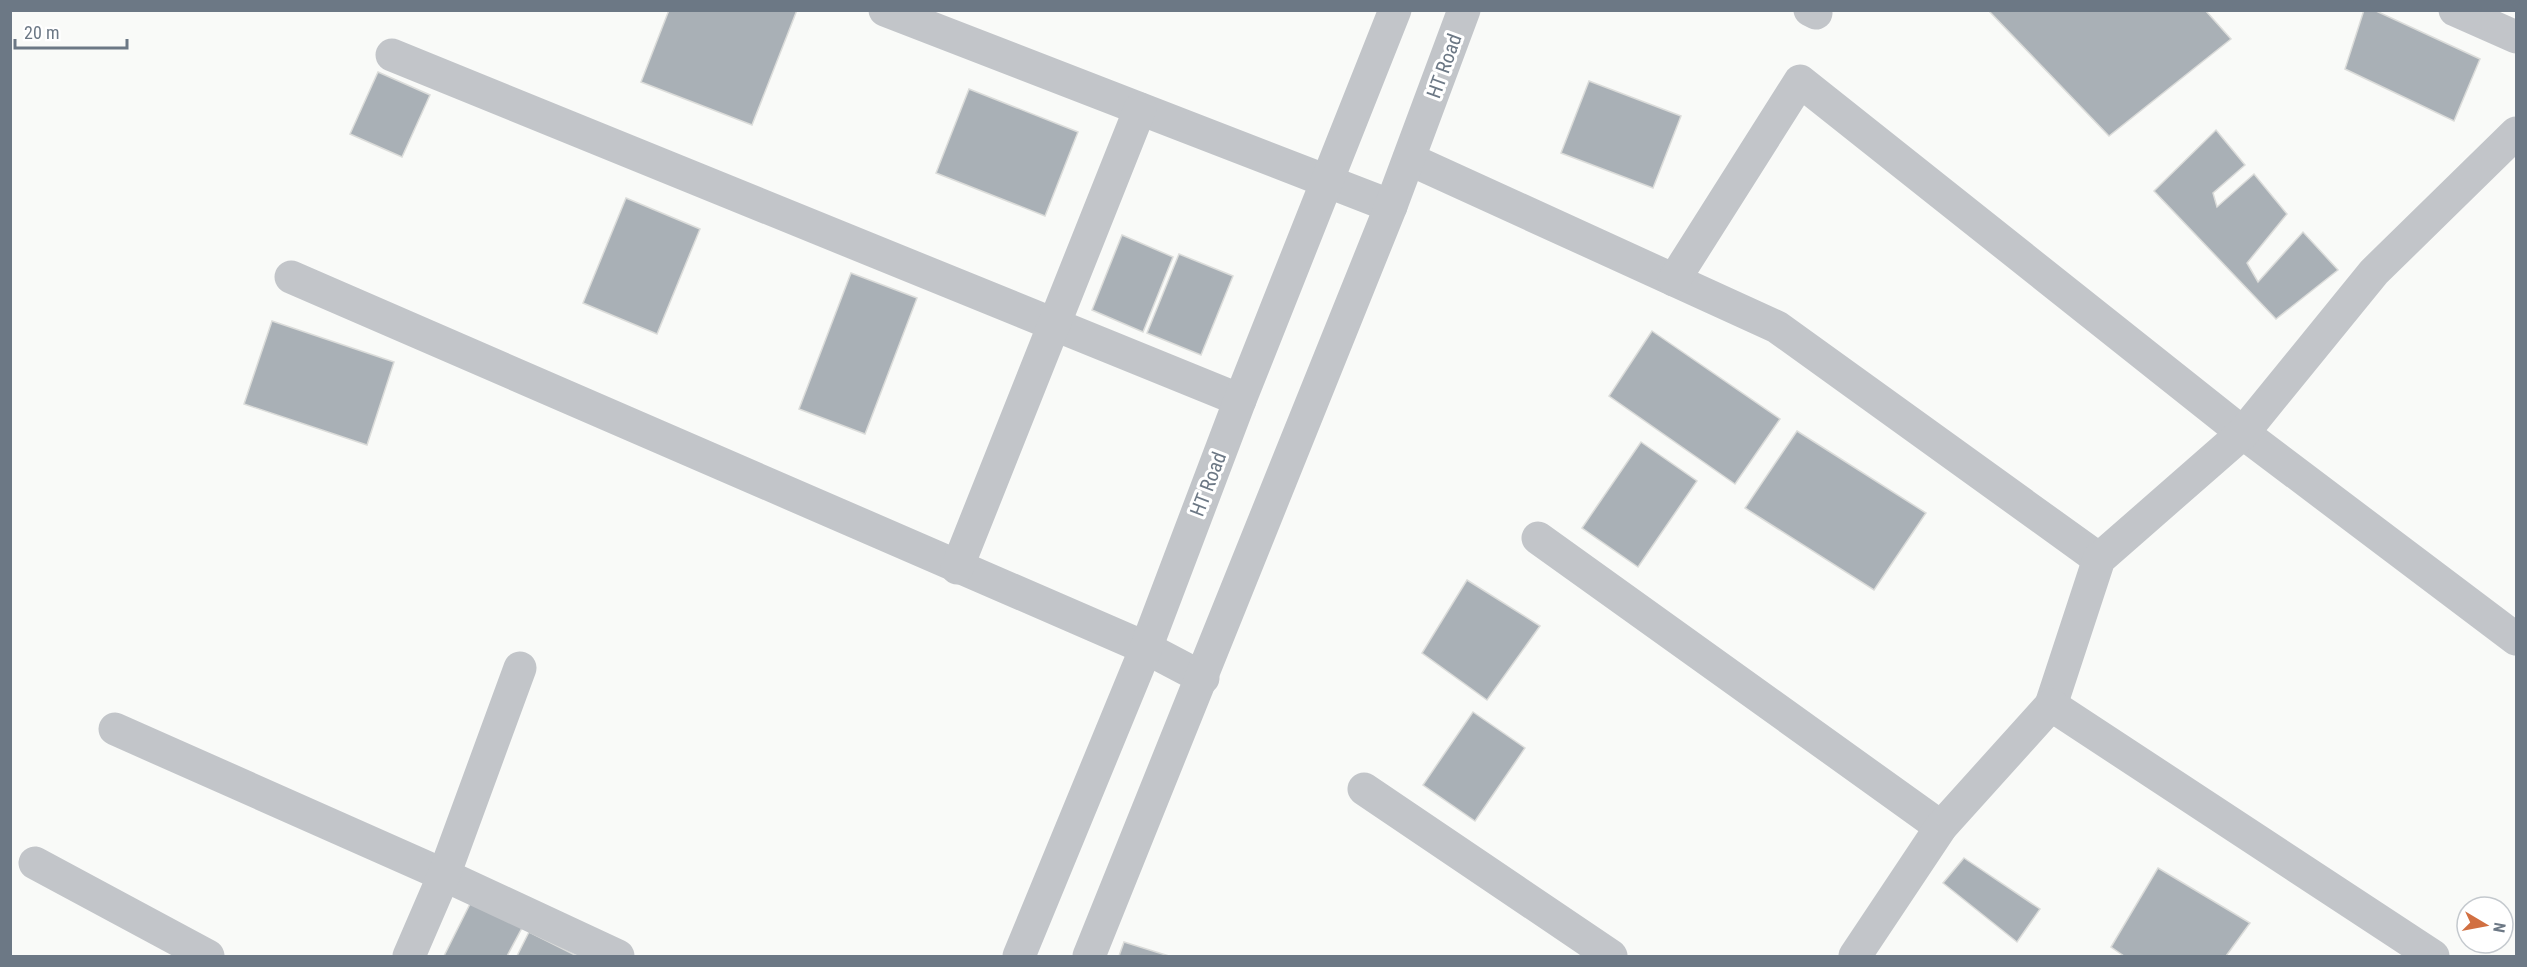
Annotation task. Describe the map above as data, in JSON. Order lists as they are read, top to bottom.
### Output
{
  "streets": {
    "street": ["HT Road"]
  },
  "scale_bar": "20 m",
  "north": "right"
}
